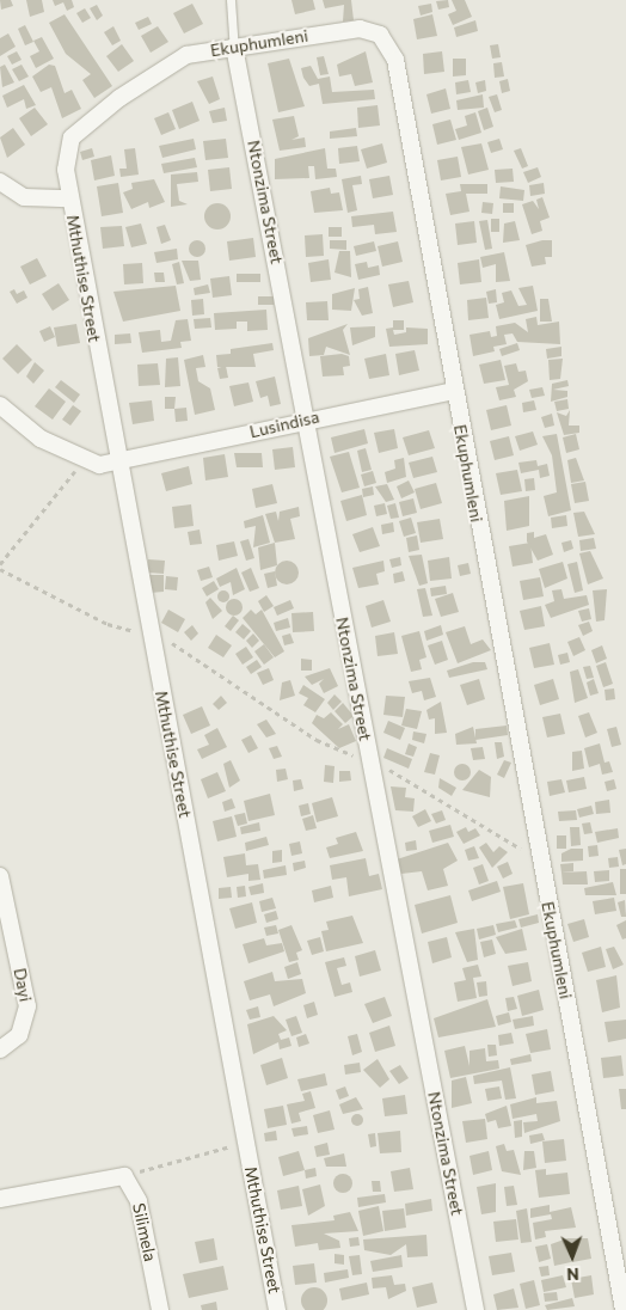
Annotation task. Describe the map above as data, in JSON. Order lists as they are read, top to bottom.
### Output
{
  "streets": {
    "street": [
      "Ekuphumleni",
      "Ntonzima Street",
      "Mthuthise Street",
      "Lusindisa",
      "Dayi",
      "Silimela"
    ]
  },
  "crossings": [
    ["Ekuphumleni", "Ntonzima Street"],
    ["Ekuphumleni", "Mthuthise Street"],
    ["Ekuphumleni", "Lusindisa"],
    ["Ntonzima Street", "Lusindisa"],
    ["Mthuthise Street", "Lusindisa"]
  ],
  "north": "bottom"
}
